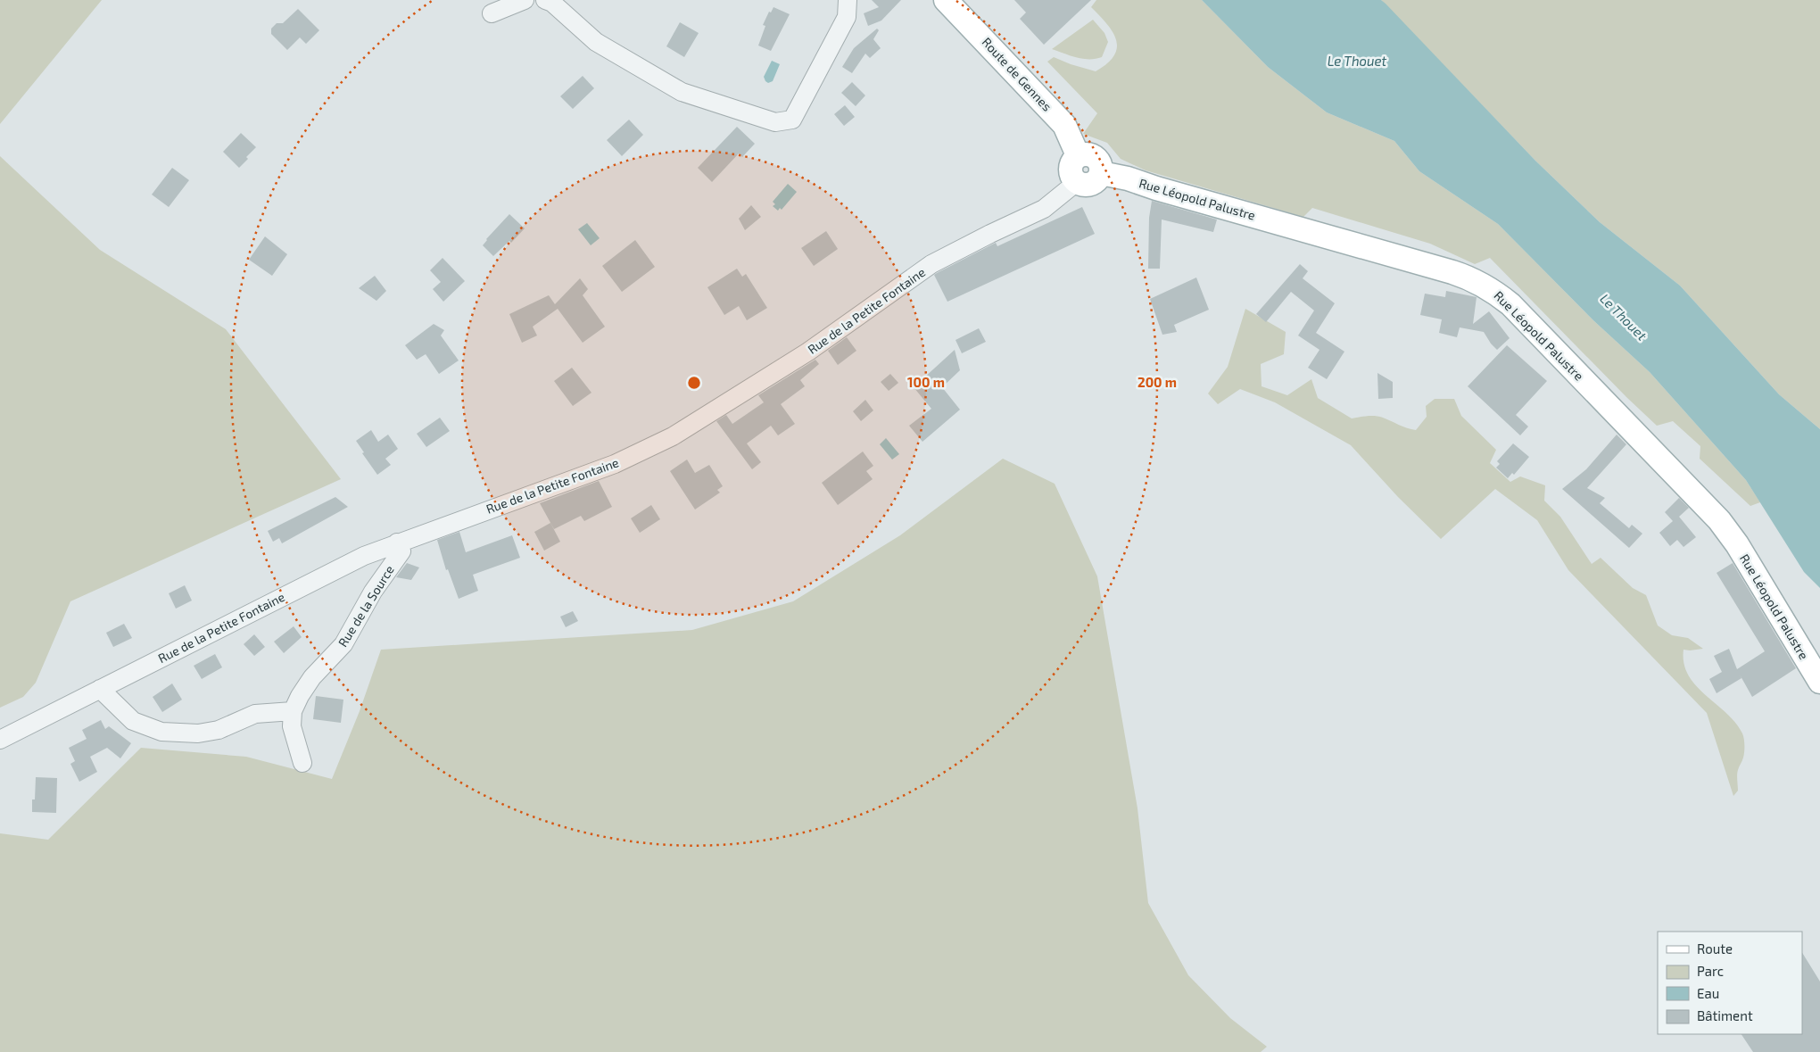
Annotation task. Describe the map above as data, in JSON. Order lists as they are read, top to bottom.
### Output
{
  "streets": {
    "main road": ["Route de Gennes", "Rue Léopold Palustre"],
    "street": ["Rue de la Petite Fontaine", "Rue de la Source"]
  },
  "crossings": [
    ["Route de Gennes", "Rue Léopold Palustre"],
    ["Route de Gennes", "Rue de la Petite Fontaine"],
    ["Rue Léopold Palustre", "Rue de la Petite Fontaine"],
    ["Rue de la Petite Fontaine", "Rue de la Source"]
  ],
  "water": ["Le Thouet"],
  "legend": [
    "Route",
    "Parc",
    "Eau",
    "Bâtiment"
  ],
  "rings": ["100 m", "200 m"]
}
